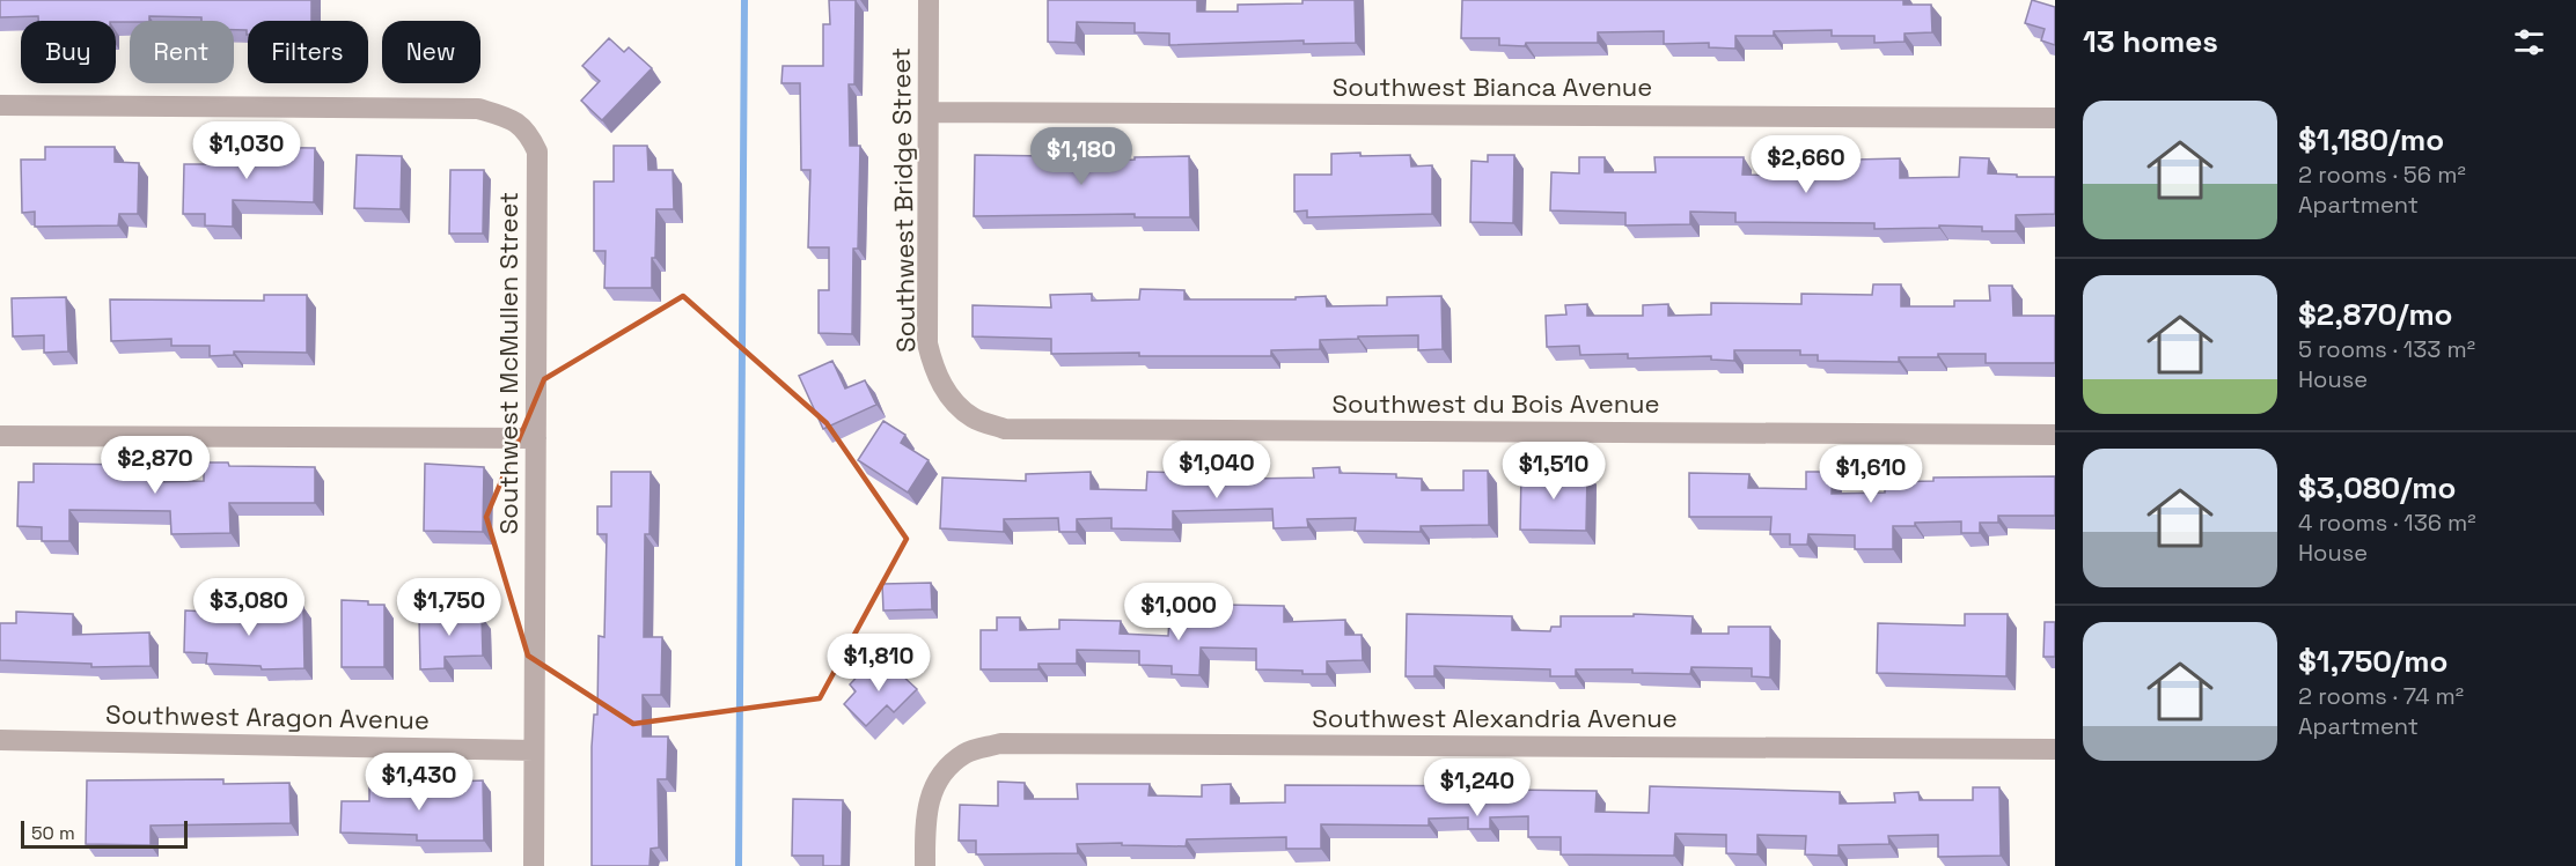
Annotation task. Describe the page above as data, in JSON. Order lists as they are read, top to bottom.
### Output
{
  "streets": {
    "street": [
      "Southwest Bianca Avenue",
      "Southwest Bridge Street",
      "Southwest McMullen Street",
      "Southwest du Bois Avenue",
      "Southwest Aragon Avenue",
      "Southwest Alexandria Avenue"
    ]
  },
  "crossings": [
    ["Southwest Bianca Avenue", "Southwest Bridge Street"],
    ["Southwest Bridge Street", "Southwest du Bois Avenue"],
    ["Southwest McMullen Street", "Southwest Aragon Avenue"]
  ],
  "scale_bar": "50 m",
  "page": {
    "heading": "13 homes",
    "chip": [
      "Buy",
      "Rent",
      "Filters",
      "New"
    ],
    "list": [
      {
        "name": "$1,180/mo",
        "note": "2 rooms · 56 m² · Apartment"
      },
      {
        "name": "$2,870/mo",
        "note": "5 rooms · 133 m² · House"
      },
      {
        "name": "$3,080/mo",
        "note": "4 rooms · 136 m² · House"
      },
      {
        "name": "$1,750/mo",
        "note": "2 rooms · 74 m² · Apartment"
      }
    ],
    "price": [
      "$1,030",
      "$1,180",
      "$2,660",
      "$2,870",
      "$1,040",
      "$1,510",
      "$1,610",
      "$3,080",
      "$1,750",
      "$1,000",
      "$1,810",
      "$1,430",
      "$1,240"
    ],
    "scale": "50 m"
  }
}
